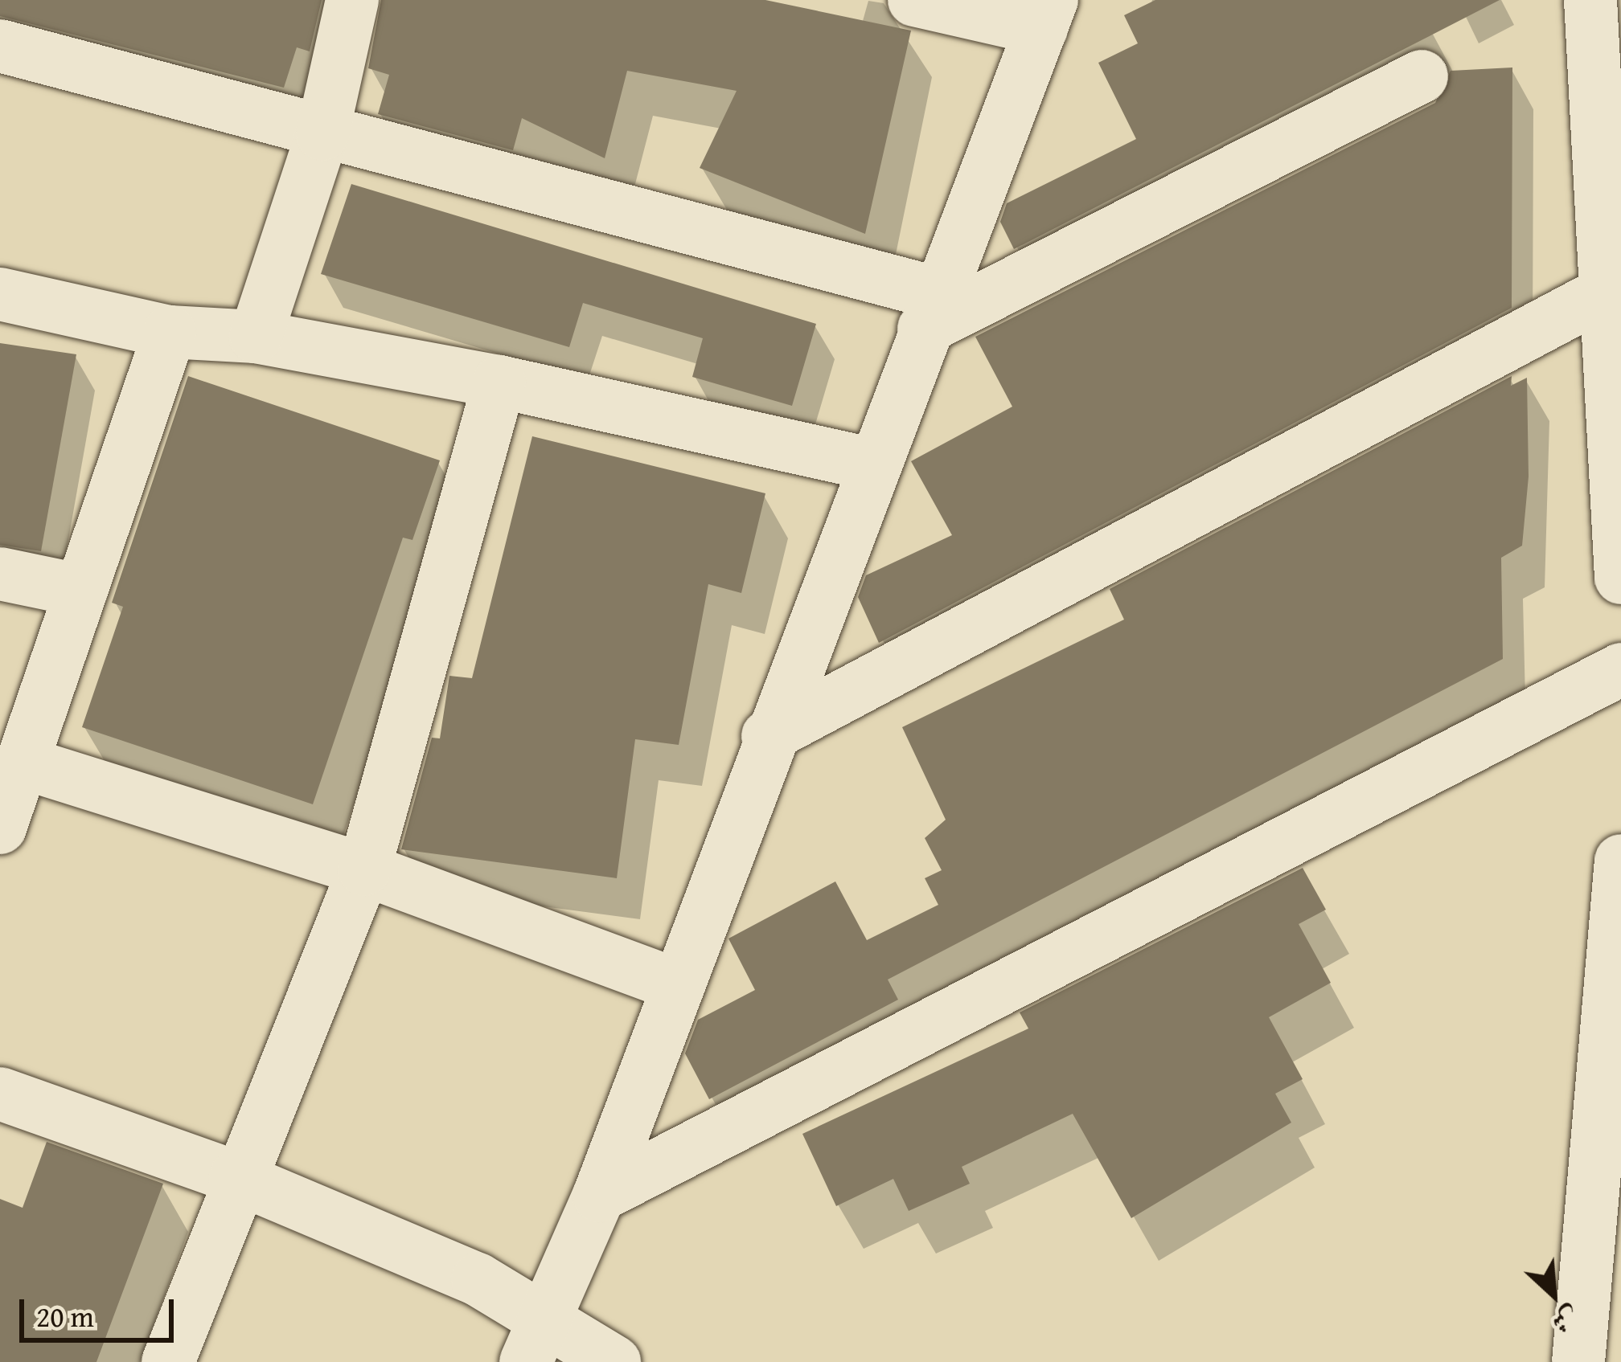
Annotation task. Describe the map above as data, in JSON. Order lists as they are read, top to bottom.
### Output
{
  "scale_bar": "20 m",
  "north": "bottom right"
}
